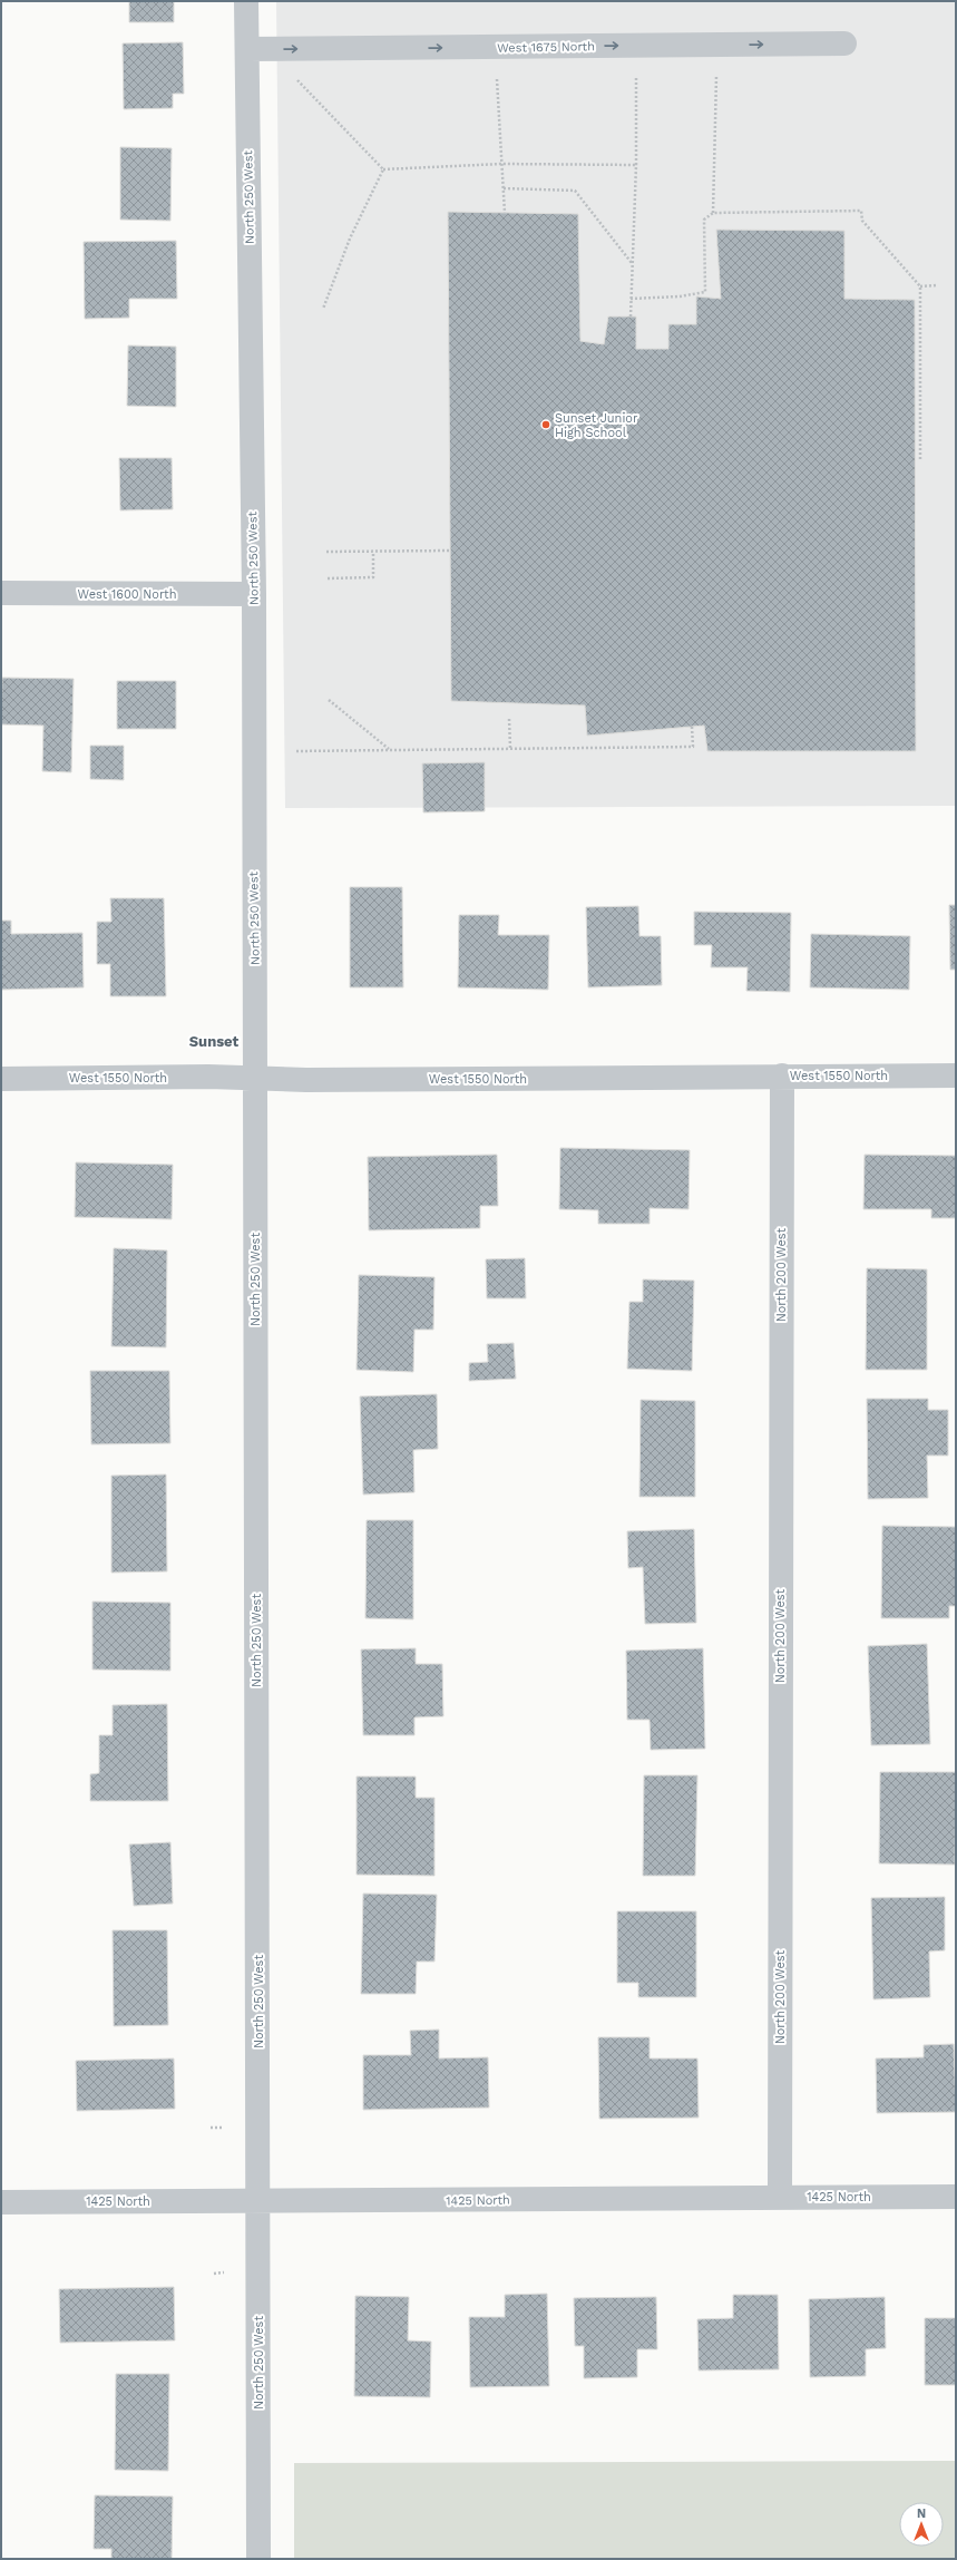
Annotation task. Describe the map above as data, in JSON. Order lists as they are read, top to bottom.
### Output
{
  "streets": {
    "street": [
      "West 1675 North",
      "North 250 West",
      "West 1600 North",
      "West 1550 North",
      "North 200 West",
      "1425 North"
    ]
  },
  "crossings": [
    ["West 1675 North", "North 250 West"],
    ["North 250 West", "West 1600 North"],
    ["North 250 West", "West 1550 North"],
    ["North 250 West", "1425 North"],
    ["West 1550 North", "North 200 West"],
    ["North 200 West", "1425 North"]
  ],
  "one_way": ["West 1675 North"],
  "districts": ["Sunset"],
  "places": ["Sunset Junior High School"],
  "north": "top"
}
